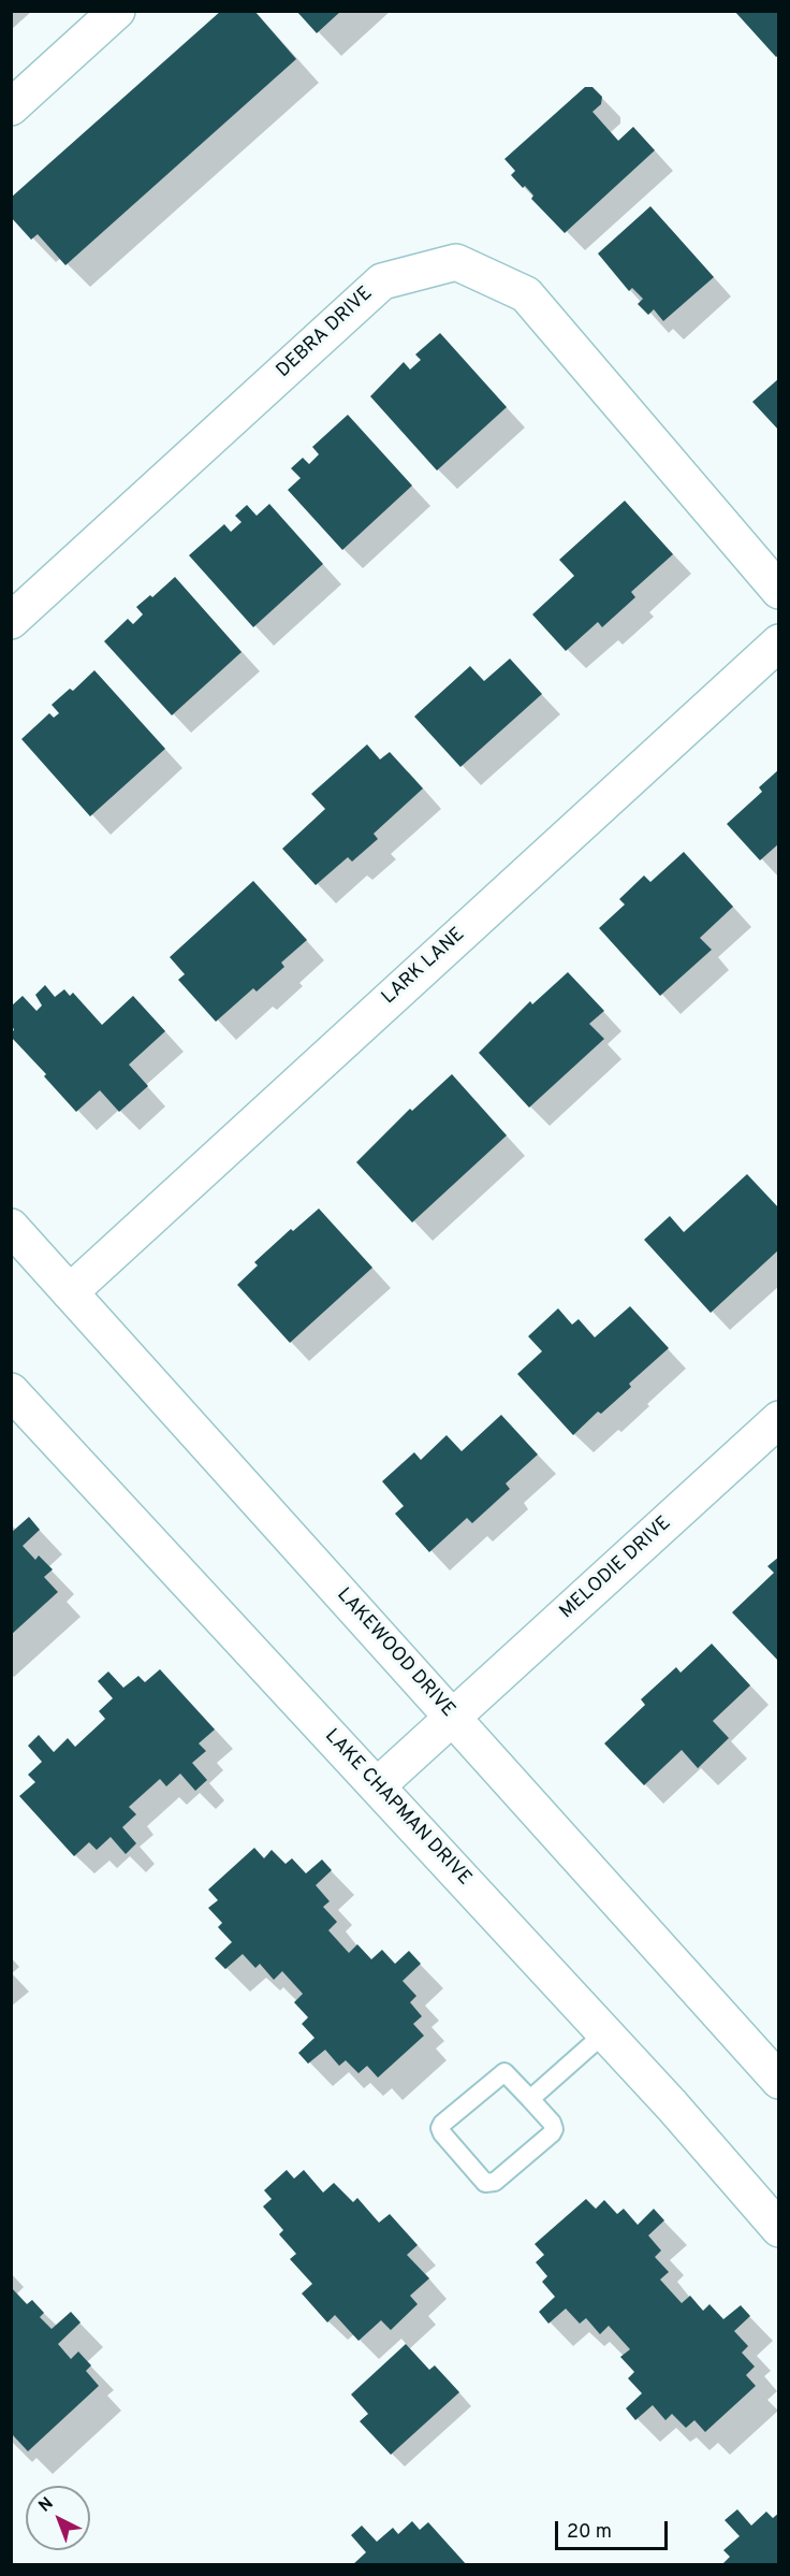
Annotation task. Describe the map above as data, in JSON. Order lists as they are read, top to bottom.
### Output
{
  "streets": {
    "street": [
      "DEBRA DRIVE",
      "LARK LANE",
      "MELODIE DRIVE",
      "LAKEWOOD DRIVE",
      "LAKE CHAPMAN DRIVE"
    ]
  },
  "crossings": [
    ["LARK LANE", "LAKEWOOD DRIVE"],
    ["MELODIE DRIVE", "LAKEWOOD DRIVE"],
    ["MELODIE DRIVE", "LAKE CHAPMAN DRIVE"]
  ],
  "scale_bar": "20 m",
  "north": "top left"
}
